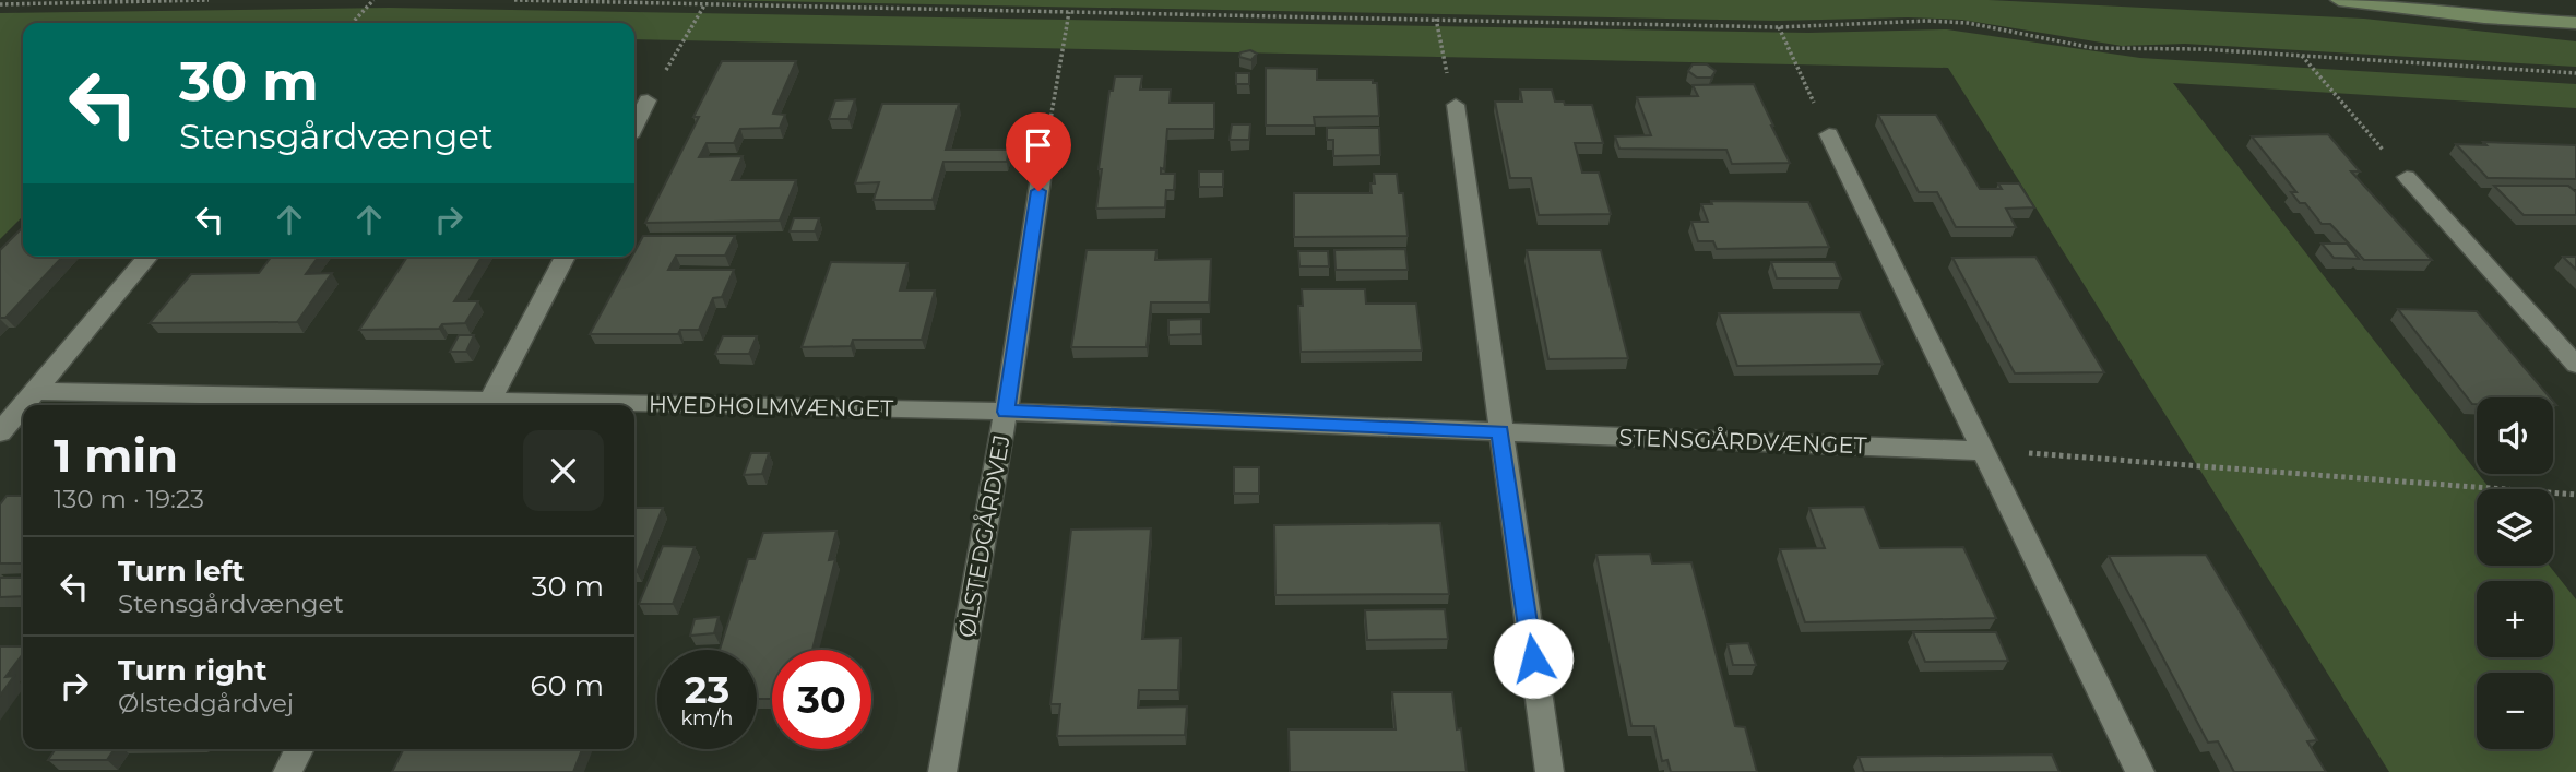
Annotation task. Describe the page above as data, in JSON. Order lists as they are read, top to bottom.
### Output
{
  "streets": {
    "street": ["HVEDHOLMVÆNGET", "STENSGÅRDVÆNGET", "ØLSTEDGÅRDVEJ"]
  },
  "crossings": [
    ["HVEDHOLMVÆNGET", "STENSGÅRDVÆNGET"],
    ["HVEDHOLMVÆNGET", "ØLSTEDGÅRDVEJ"],
    ["STENSGÅRDVÆNGET", "ØLSTEDGÅRDVEJ"]
  ],
  "page": {
    "turn": ["30 m", "Stensgårdvænget"],
    "map_buttons": ["+", "−"],
    "heading": ["1 min", "130 m · 19:23"],
    "list": [
      {
        "name": "Turn left",
        "note": "Stensgårdvænget",
        "value": "30 m"
      },
      {
        "name": "Turn right",
        "note": "Ølstedgårdvej",
        "value": "60 m"
      }
    ],
    "speed": "23 km/h",
    "limit": "30"
  }
}
